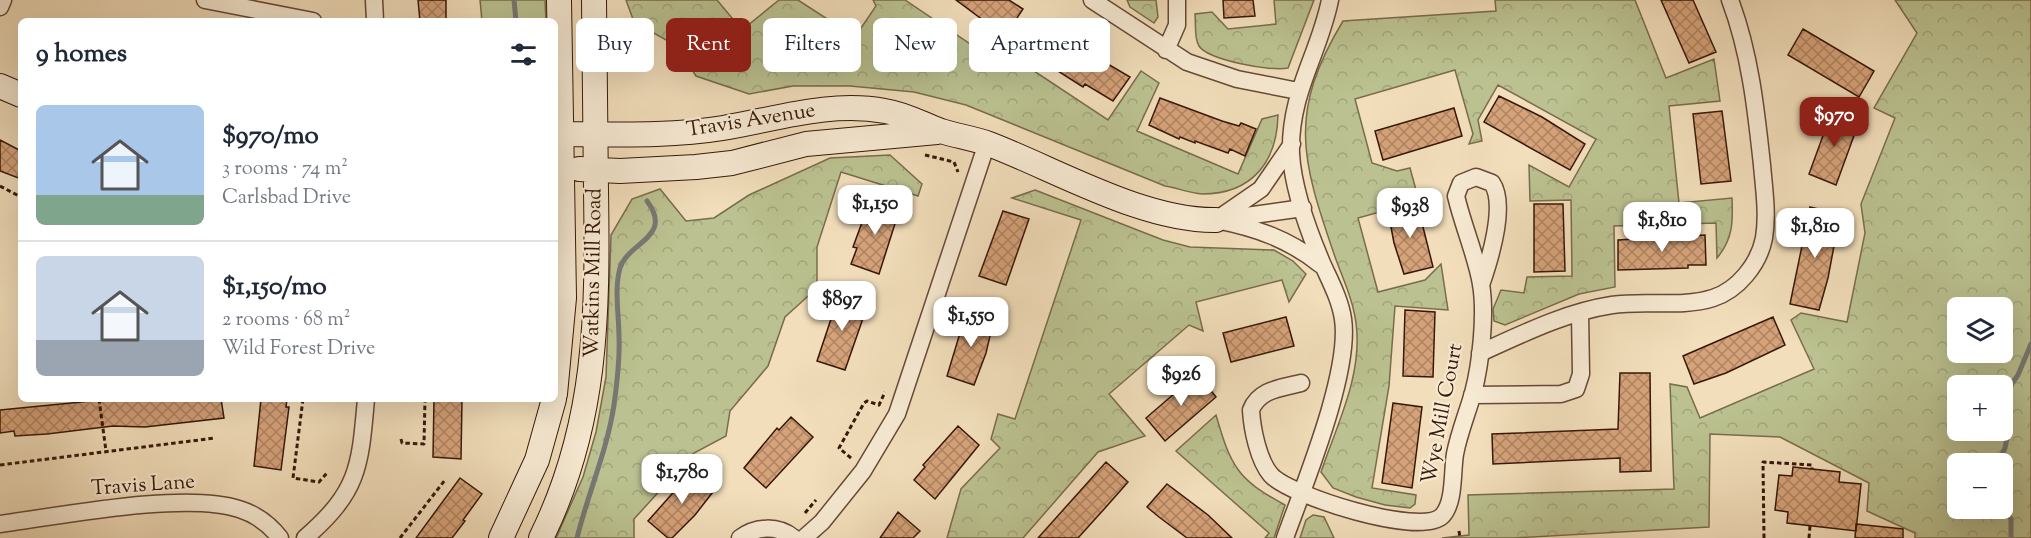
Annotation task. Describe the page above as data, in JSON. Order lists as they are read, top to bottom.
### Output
{
  "streets": {
    "street": [
      "Travis Avenue",
      "Watkins Mill Road",
      "Wye Mill Court",
      "Travis Lane"
    ]
  },
  "crossings": [
    ["Travis Avenue", "Watkins Mill Road"]
  ],
  "page": {
    "chip": [
      "Buy",
      "Rent",
      "Filters",
      "New",
      "Apartment"
    ],
    "heading": "9 homes",
    "list": [
      {
        "name": "$970/mo",
        "note": "3 rooms · 74 m² · Carlsbad Drive"
      },
      {
        "name": "$1,150/mo",
        "note": "2 rooms · 68 m² · Wild Forest Drive"
      }
    ],
    "price": [
      "$970",
      "$1,150",
      "$938",
      "$1,810",
      "$1,810",
      "$897",
      "$1,550",
      "$926",
      "$1,780"
    ],
    "map_buttons": ["+", "−"]
  }
}
